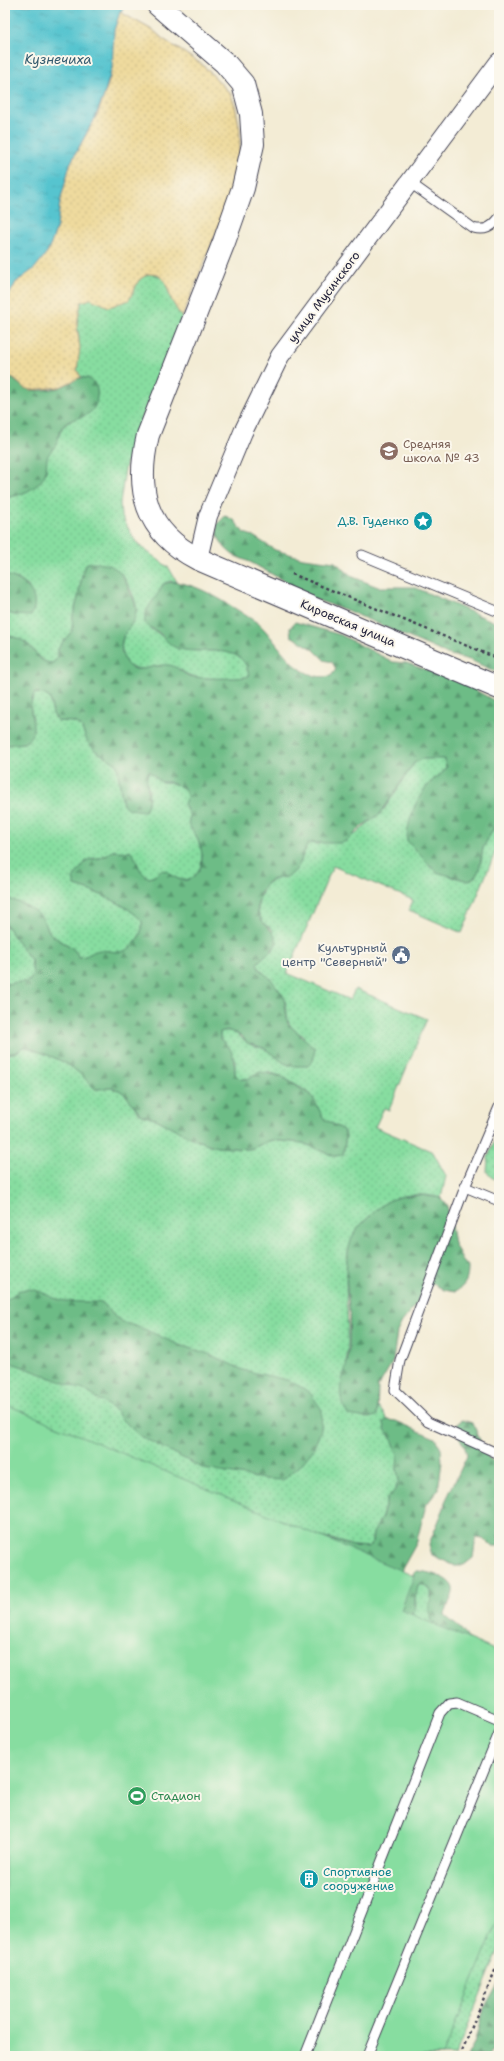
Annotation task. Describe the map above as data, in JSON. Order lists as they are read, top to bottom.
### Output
{
  "streets": {
    "street": ["улица Мусинского", "Кировская улица"]
  },
  "crossings": [
    ["улица Мусинского", "Кировская улица"]
  ],
  "water": ["Кузнечиха"],
  "places": {
    "school or university": ["Средняя школа № 43"],
    "place": ["Д.В. Гуденко"],
    "public building": ["Культурный центр \"Северный\""],
    "sports": ["Стадион"],
    "building": ["Спортивное сооружение"]
  }
}
